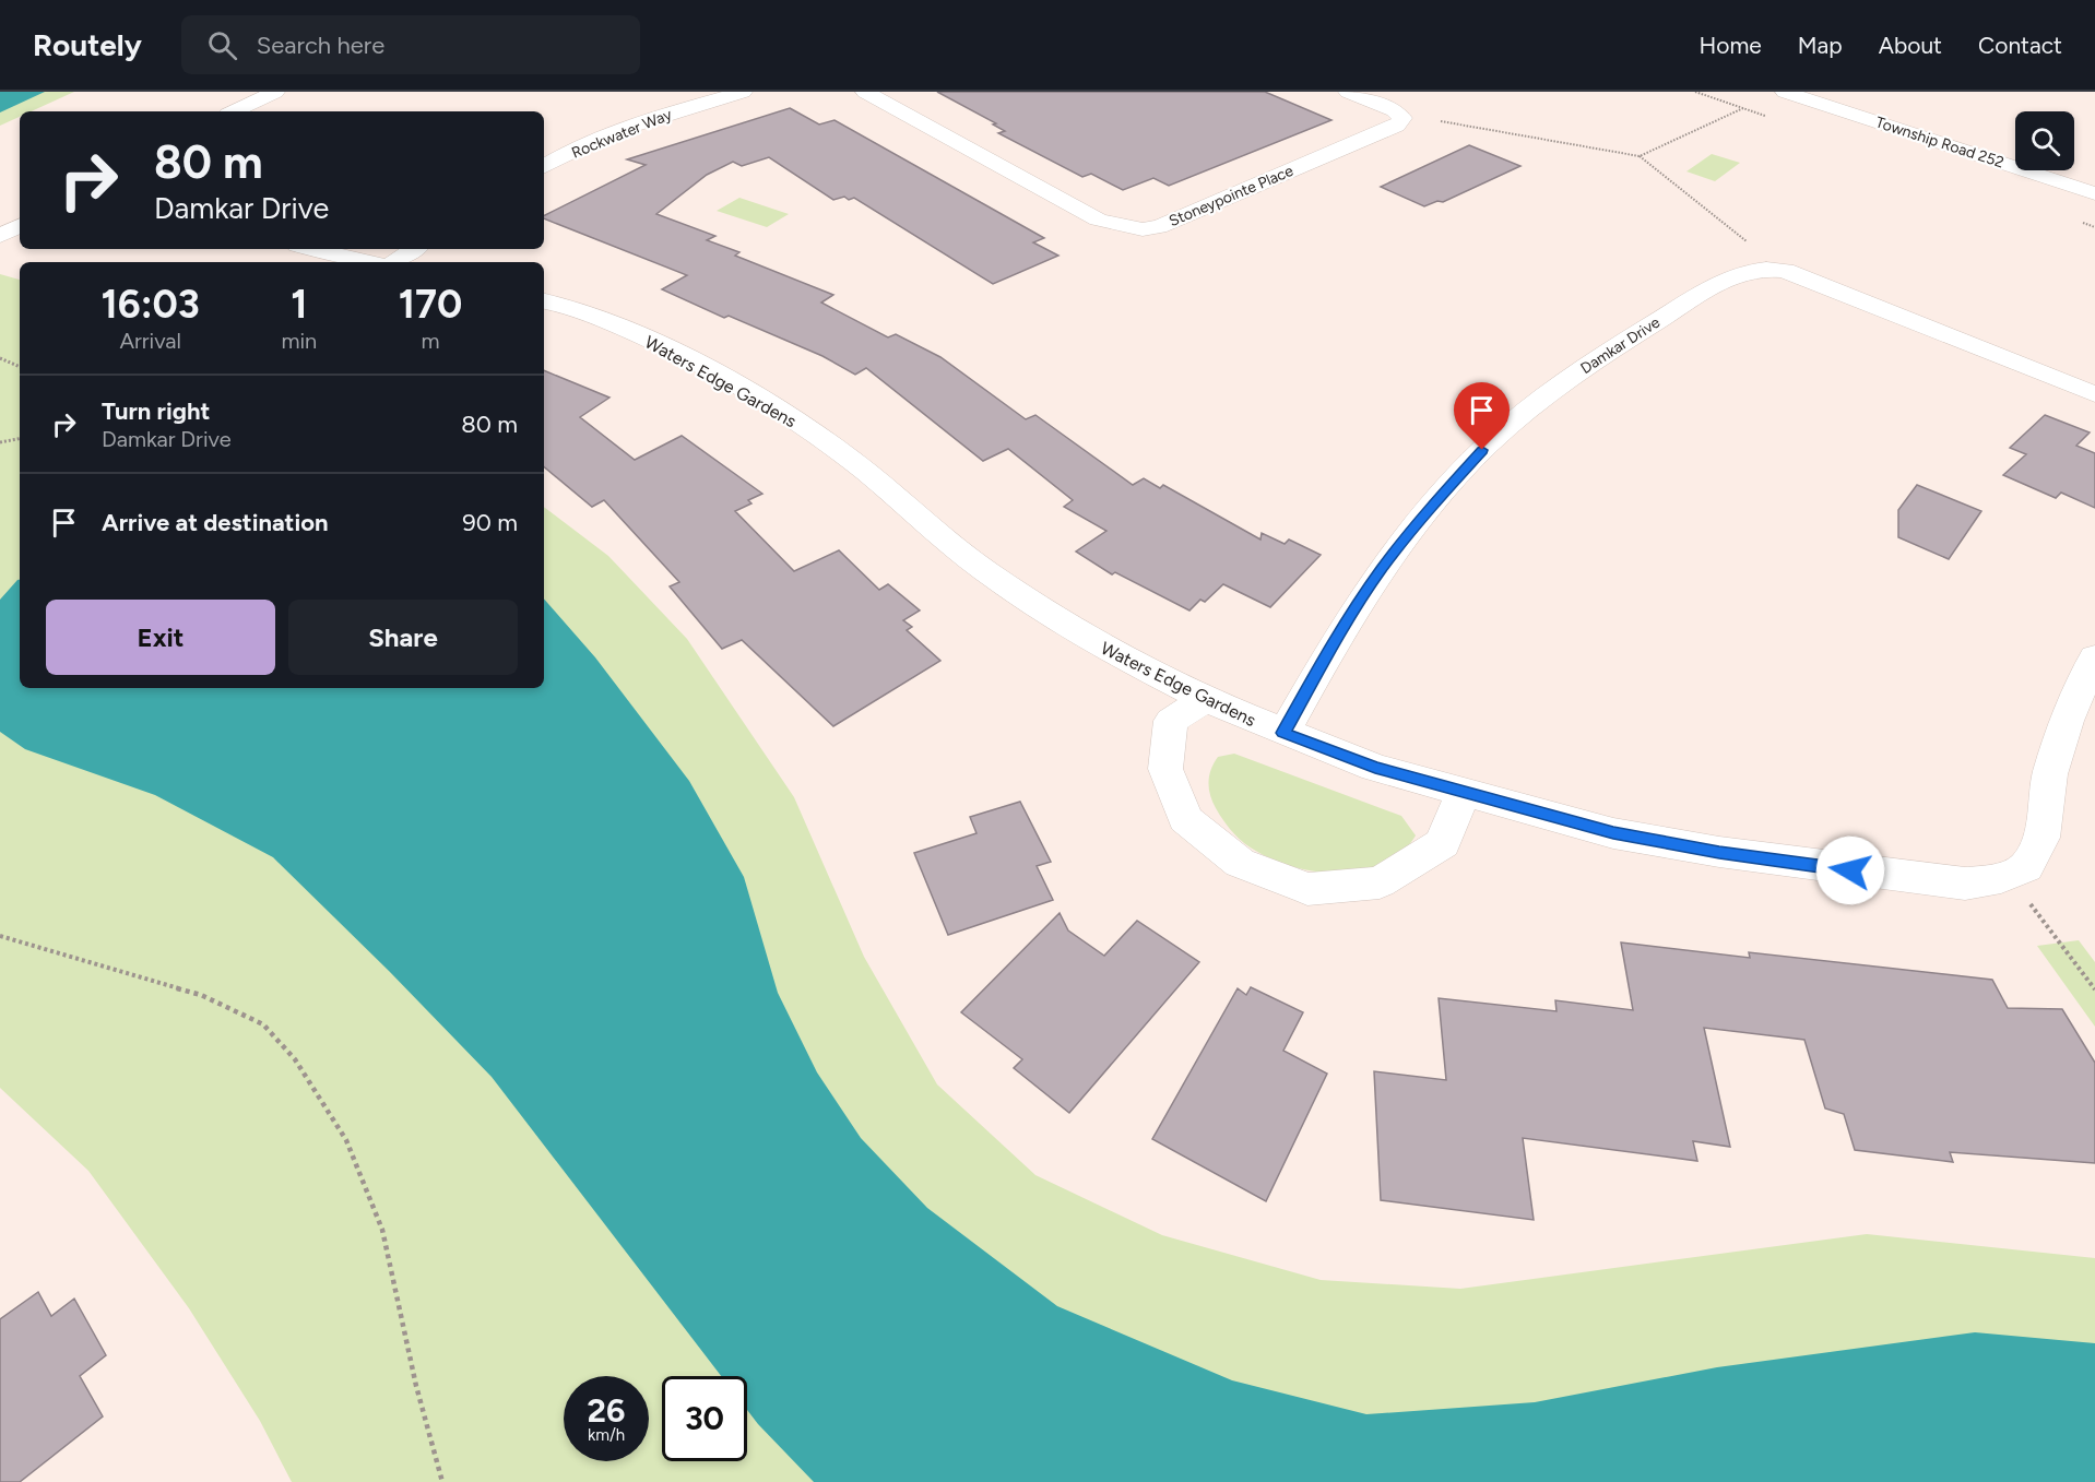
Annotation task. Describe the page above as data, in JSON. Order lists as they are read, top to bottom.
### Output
{
  "streets": {
    "street": [
      "Rockwater Way",
      "Township Road 252",
      "Stoneypointe Place",
      "Damkar Drive",
      "Waters Edge Gardens"
    ]
  },
  "crossings": [
    ["Damkar Drive", "Waters Edge Gardens"]
  ],
  "page": {
    "header": "Routely",
    "search": "Search here",
    "nav": [
      "Home",
      "Map",
      "About",
      "Contact"
    ],
    "turn": ["80 m", "Damkar Drive"],
    "eta": [
      "16:03",
      "Arrival",
      "1",
      "min",
      "170",
      "m"
    ],
    "list": [
      {
        "name": "Turn right",
        "note": "Damkar Drive",
        "value": "80 m"
      },
      {
        "name": "Arrive at destination",
        "value": "90 m"
      }
    ],
    "buttons": ["Exit", "Share"],
    "speed": "26 km/h",
    "limit": "30"
  }
}
